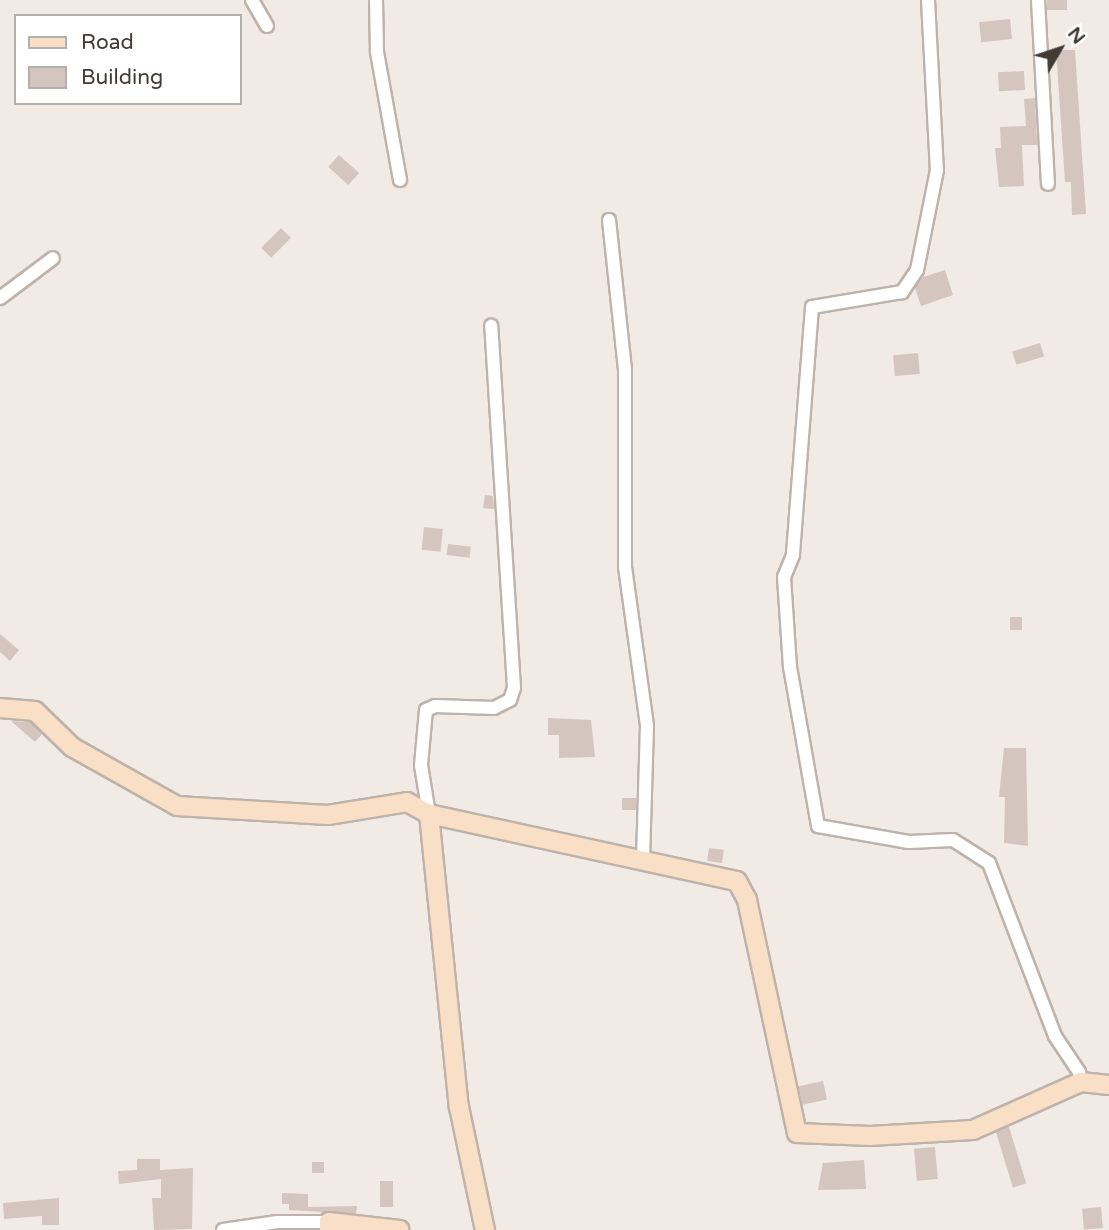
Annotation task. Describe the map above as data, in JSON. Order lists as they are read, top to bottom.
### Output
{
  "legend": ["Road", "Building"],
  "north": "top right"
}
